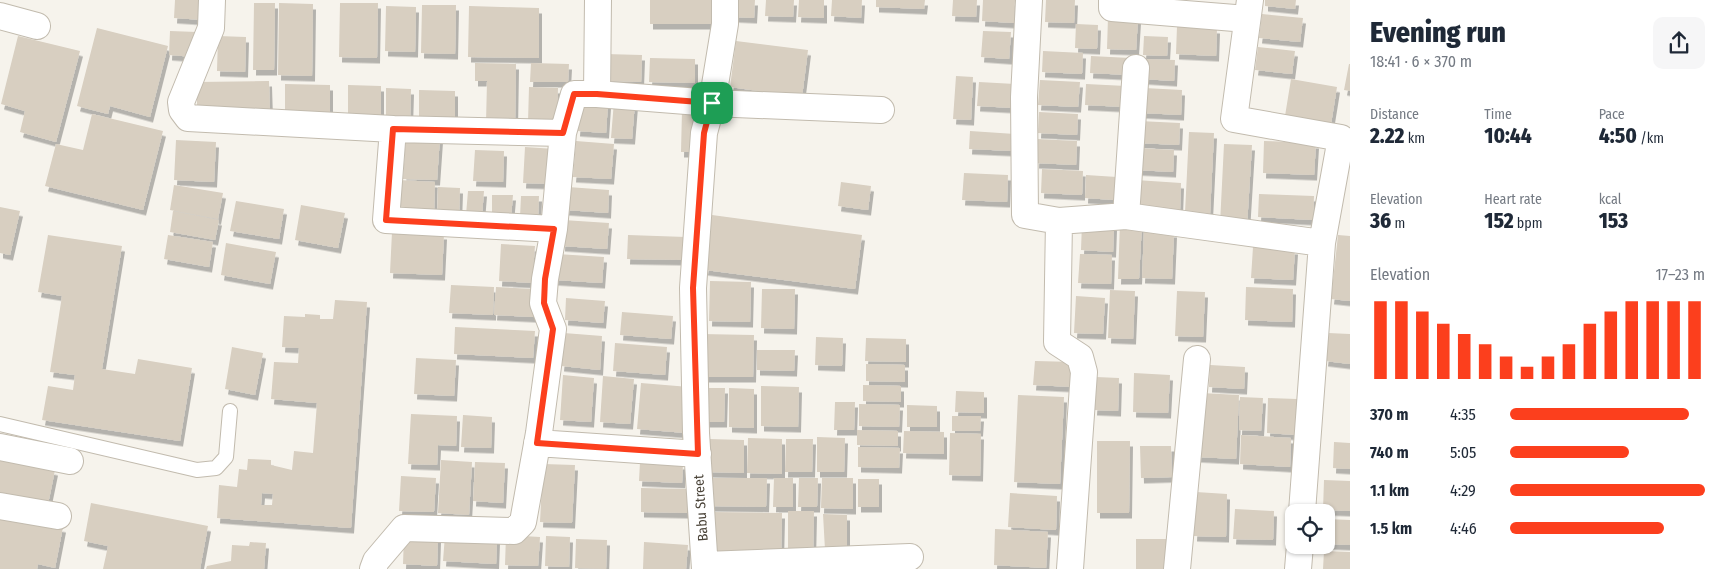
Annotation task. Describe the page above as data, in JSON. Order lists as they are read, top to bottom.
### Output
{
  "streets": {
    "street": ["Babu Street"]
  },
  "page": {
    "heading": ["Evening run", "18:41 · 6 × 370 m"],
    "stats": [
      ["Distance", "2.22 km"],
      ["Time", "10:44"],
      ["Pace", "4:50 /km"],
      ["Elevation", "36 m"],
      ["Heart rate", "152 bpm"],
      ["kcal", "153"]
    ],
    "chart": ["Elevation", "17–23 m"],
    "list": [
      {
        "name": "370 m",
        "note": "4:35"
      },
      {
        "name": "740 m",
        "note": "5:05"
      },
      {
        "name": "1.1 km",
        "note": "4:29"
      },
      {
        "name": "1.5 km",
        "note": "4:46"
      }
    ]
  }
}
